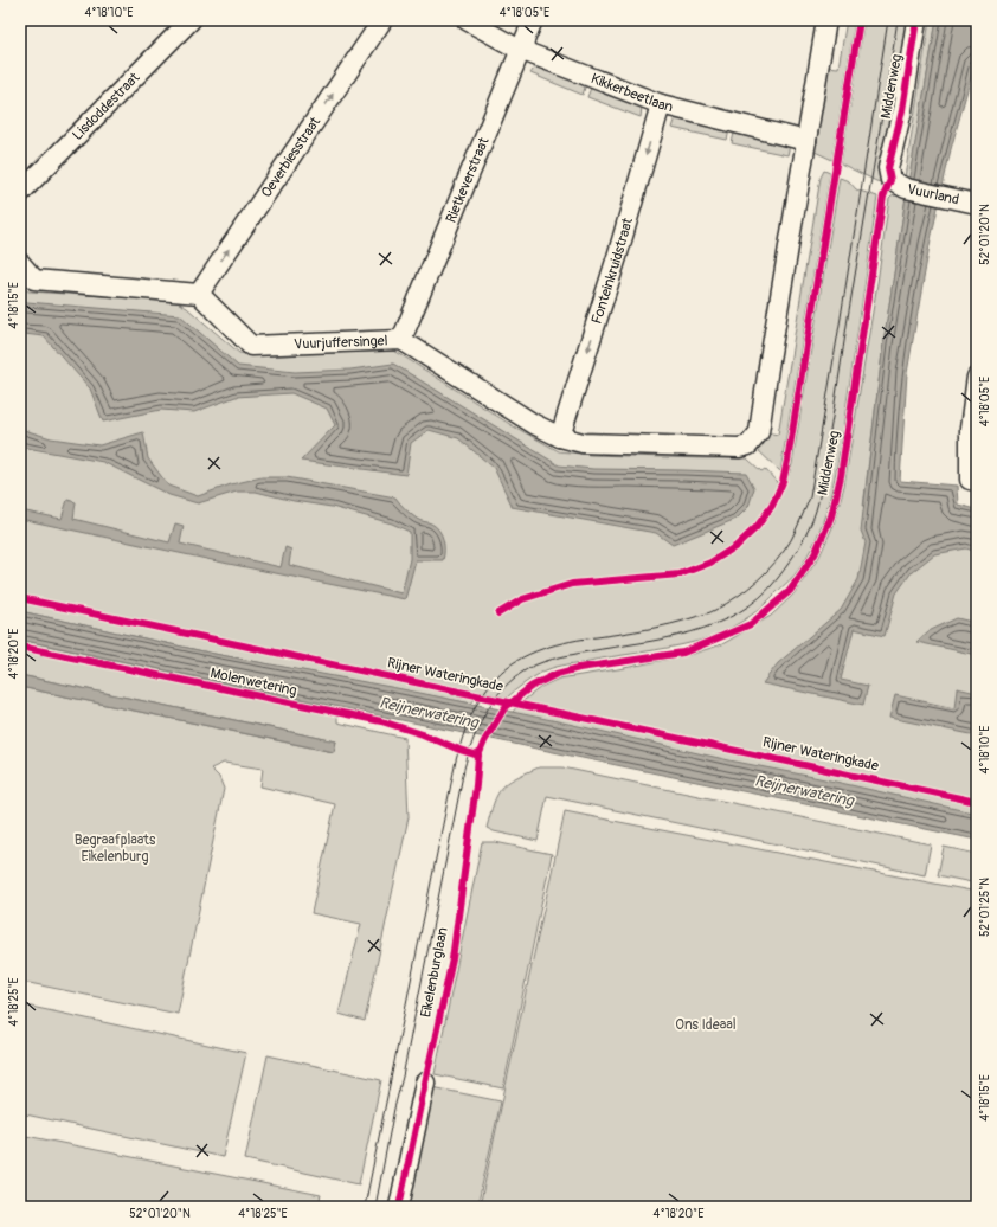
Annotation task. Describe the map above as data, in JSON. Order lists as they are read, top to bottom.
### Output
{
  "streets": {
    "street": [
      "Middenweg",
      "Kikkerbeetlaan",
      "Lisdoddestraat",
      "Oeverbiesstraat",
      "Rietkeverstraat",
      "Vuurland",
      "Fonteinkruidstraat",
      "Vuurjuffersingel"
    ],
    "cycle path": ["Rijner Wateringkade", "Molenwetering", "Eikelenburglaan"]
  },
  "crossings": [
    ["Middenweg", "Vuurland"],
    ["Kikkerbeetlaan", "Rietkeverstraat"],
    ["Kikkerbeetlaan", "Fonteinkruidstraat"],
    ["Kikkerbeetlaan", "Vuurjuffersingel"],
    ["Oeverbiesstraat", "Vuurjuffersingel"],
    ["Rietkeverstraat", "Vuurjuffersingel"],
    ["Fonteinkruidstraat", "Vuurjuffersingel"]
  ],
  "one_way": ["Oeverbiesstraat", "Fonteinkruidstraat"],
  "water": ["Reijnerwatering"],
  "parks": ["Begraafplaats Eikelenburg", "Ons Ideaal"],
  "coordinates": [
    "4°18'10\"E",
    "4°18'05\"E",
    "52°01'20\"N",
    "4°18'15\"E",
    "4°18'20\"E",
    "52°01'25\"N",
    "4°18'25\"E"
  ]
}
